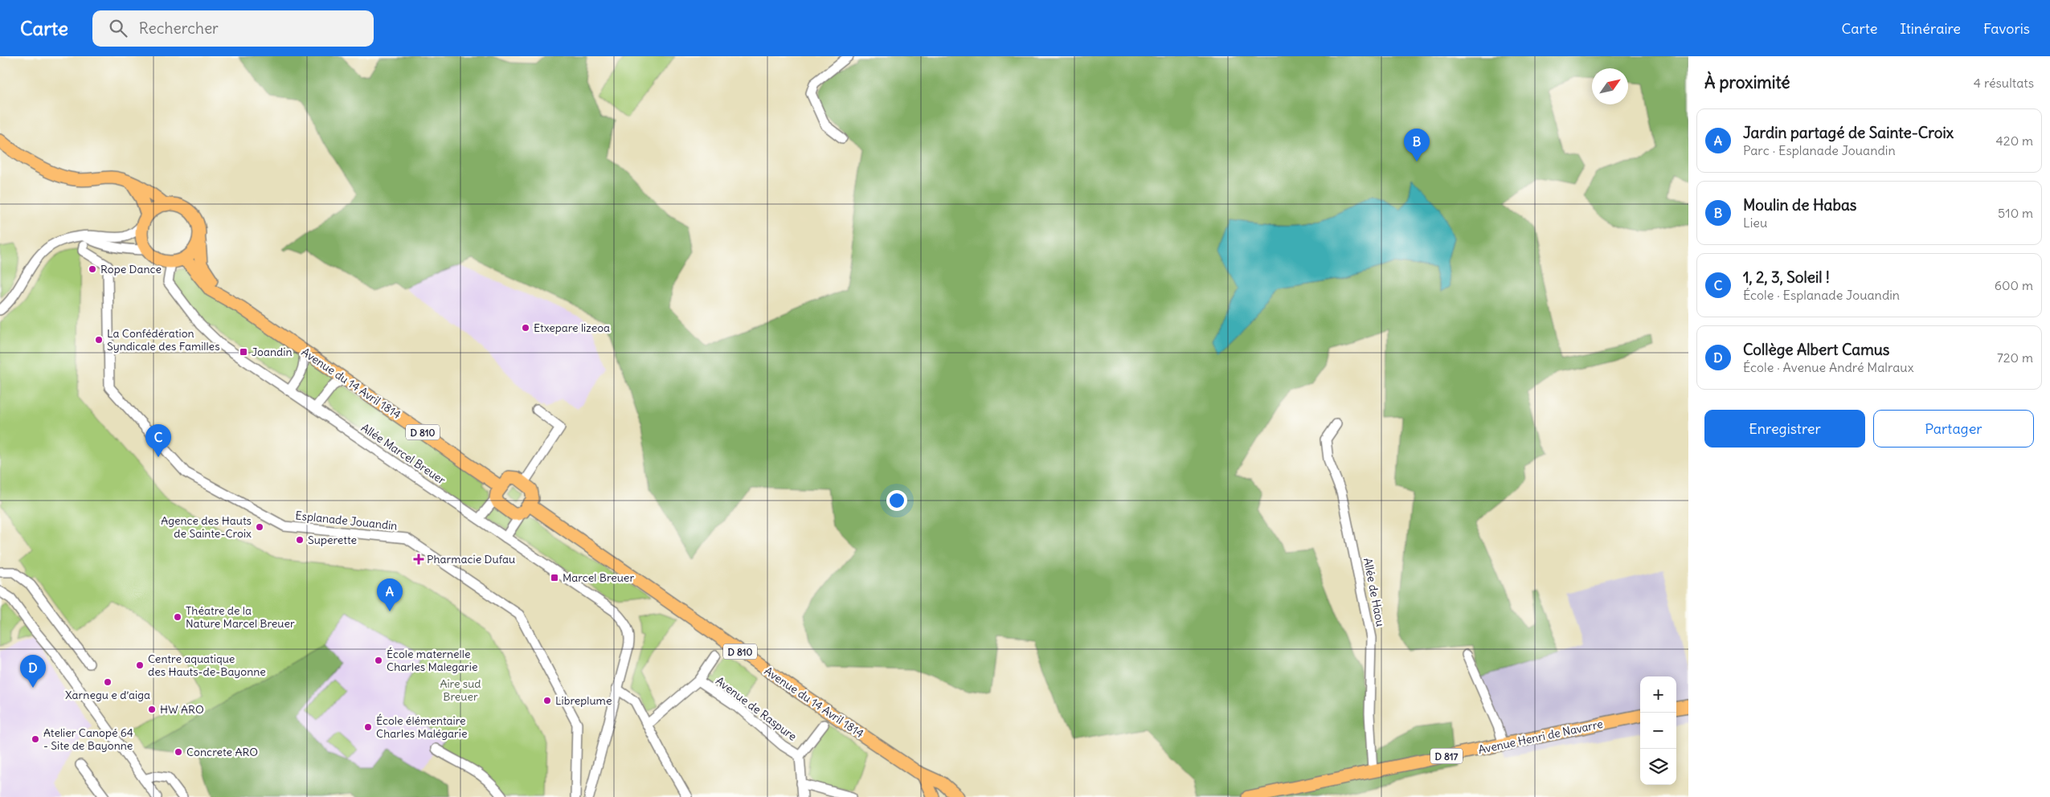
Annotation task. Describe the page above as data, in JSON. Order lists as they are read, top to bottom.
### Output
{
  "streets": {
    "main road": [
      "Avenue du 14 Avril 1814",
      "D 810",
      "Avenue Henri de Navarre",
      "D 817"
    ],
    "street": [
      "Allée Marcel Breuer",
      "Esplanade Jouandin",
      "Allée de Haou",
      "Avenue de Raspure"
    ]
  },
  "crossings": [
    ["Avenue du 14 Avril 1814", "Allée Marcel Breuer"],
    ["Allée de Haou", "Avenue Henri de Navarre"]
  ],
  "parks": ["Aire sud Breuer"],
  "places": {
    "other": [
      "Rope Dance",
      "Etxepare lizeoa",
      "La Confédération Syndicale des Familles",
      "Agence des Hauts de Sainte-Croix",
      "Superette",
      "Théatre de la Nature Marcel Breuer",
      "École maternelle Charles Malegarie",
      "Centre aquatique des Hauts-de-Bayonne",
      "Xarnegu e d’aiga",
      "Libreplume",
      "HW ARO",
      "École élémentaire Charles Malégarie",
      "Atelier Canopé 64 - Site de Bayonne",
      "Concrete ARO"
    ],
    "transit": ["Joandin", "Marcel Breuer"],
    "health": ["Pharmacie Dufau"]
  },
  "north": "top right",
  "page": {
    "header": "Carte",
    "search": "Rechercher",
    "nav": ["Carte", "Itinéraire", "Favoris"],
    "heading": ["À proximité", "4 résultats"],
    "list": [
      {
        "mark": "A",
        "name": "Jardin partagé de Sainte-Croix",
        "note": "Parc · Esplanade Jouandin",
        "value": "420 m"
      },
      {
        "mark": "B",
        "name": "Moulin de Habas",
        "note": "Lieu",
        "value": "510 m"
      },
      {
        "mark": "C",
        "name": "1, 2, 3, Soleil !",
        "note": "École · Esplanade Jouandin",
        "value": "600 m"
      },
      {
        "mark": "D",
        "name": "Collège Albert Camus",
        "note": "École · Avenue André Malraux",
        "value": "720 m"
      }
    ],
    "pins": [
      "B",
      "C",
      "A",
      "D"
    ],
    "buttons": ["Enregistrer", "Partager"],
    "map_buttons": ["+", "−"]
  }
}
